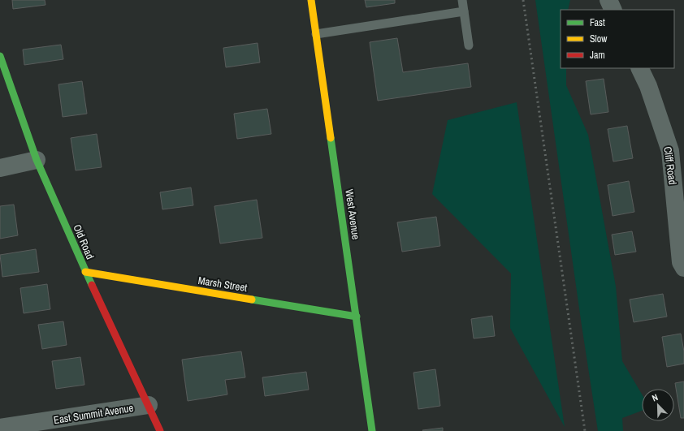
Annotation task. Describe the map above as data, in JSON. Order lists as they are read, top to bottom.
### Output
{
  "streets": {
    "street": [
      "Cliff Road",
      "West Avenue",
      "Old Road",
      "Marsh Street",
      "East Summit Avenue"
    ]
  },
  "crossings": [
    ["West Avenue", "Marsh Street"],
    ["Old Road", "Marsh Street"],
    ["Old Road", "East Summit Avenue"]
  ],
  "legend": ["Fast", "Slow", "Jam"],
  "north": "top left"
}
